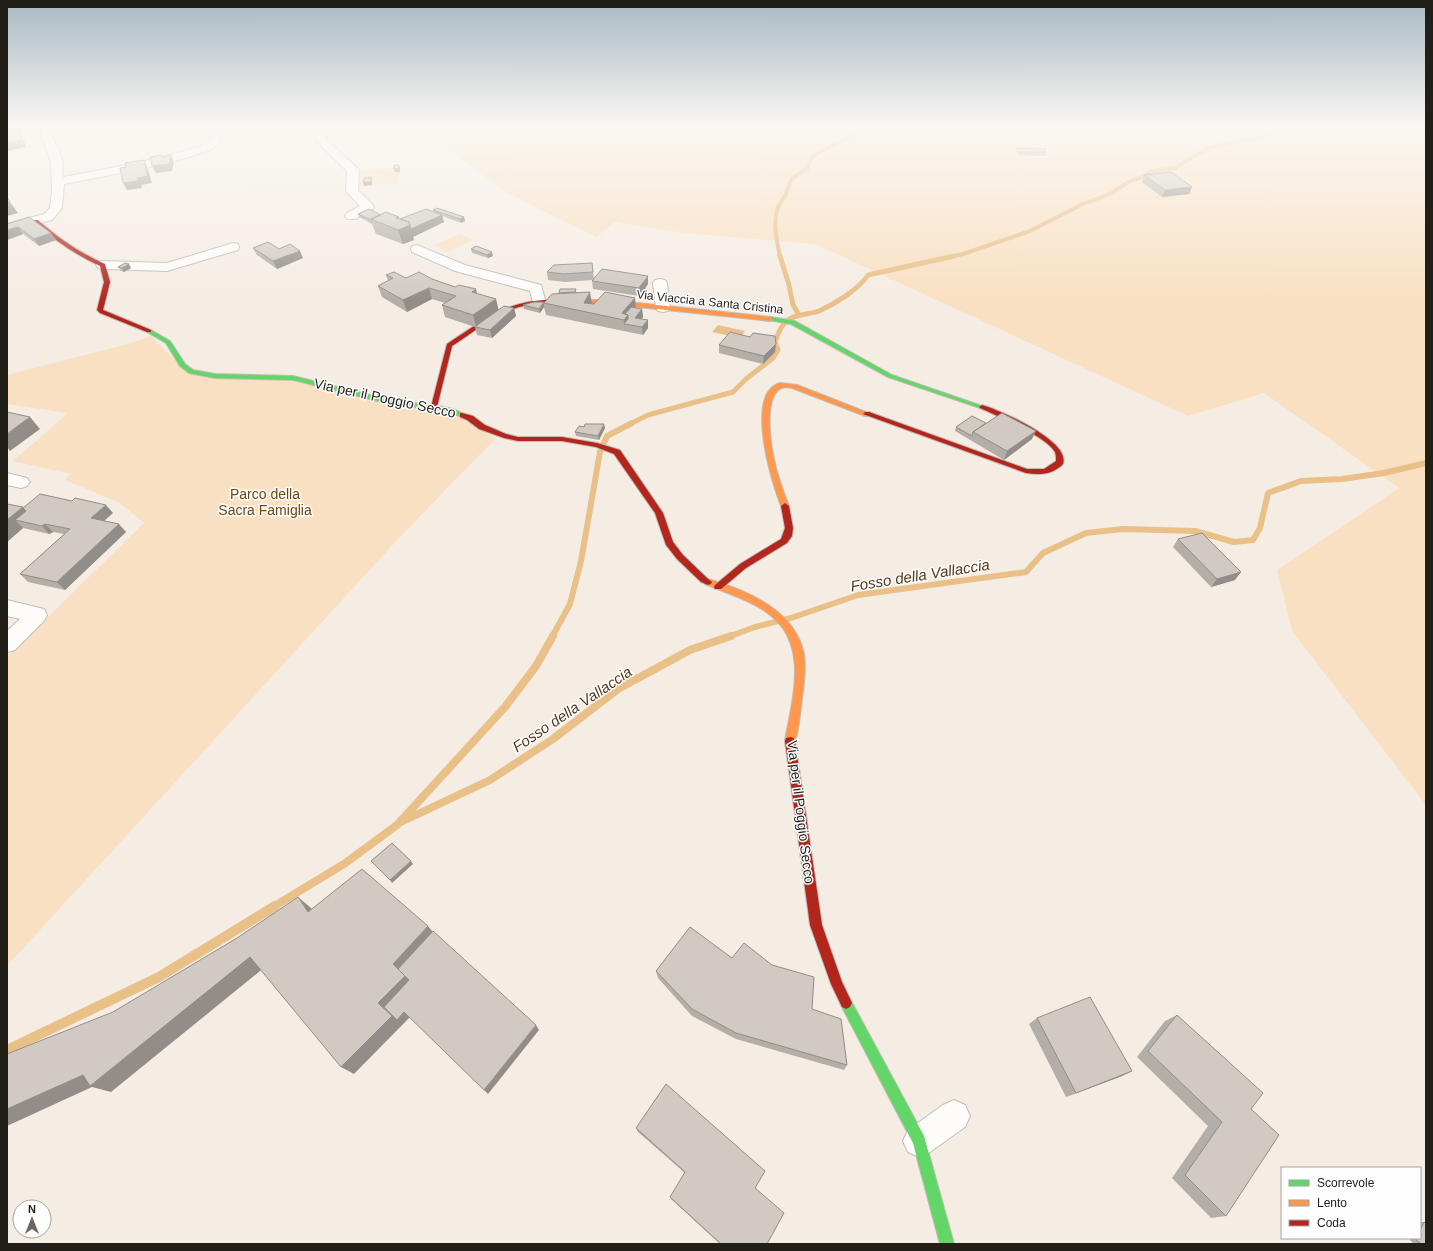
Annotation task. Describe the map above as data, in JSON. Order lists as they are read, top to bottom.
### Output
{
  "streets": {
    "street": ["Via Viaccia a Santa Cristina", "Via per il Poggio Secco"]
  },
  "crossings": [
    ["Via Viaccia a Santa Cristina", "Via per il Poggio Secco"]
  ],
  "water": ["Fosso della Vallaccia"],
  "parks": ["Parco della Sacra Famiglia"],
  "legend": ["Scorrevole", "Lento", "Coda"],
  "north": "top"
}
